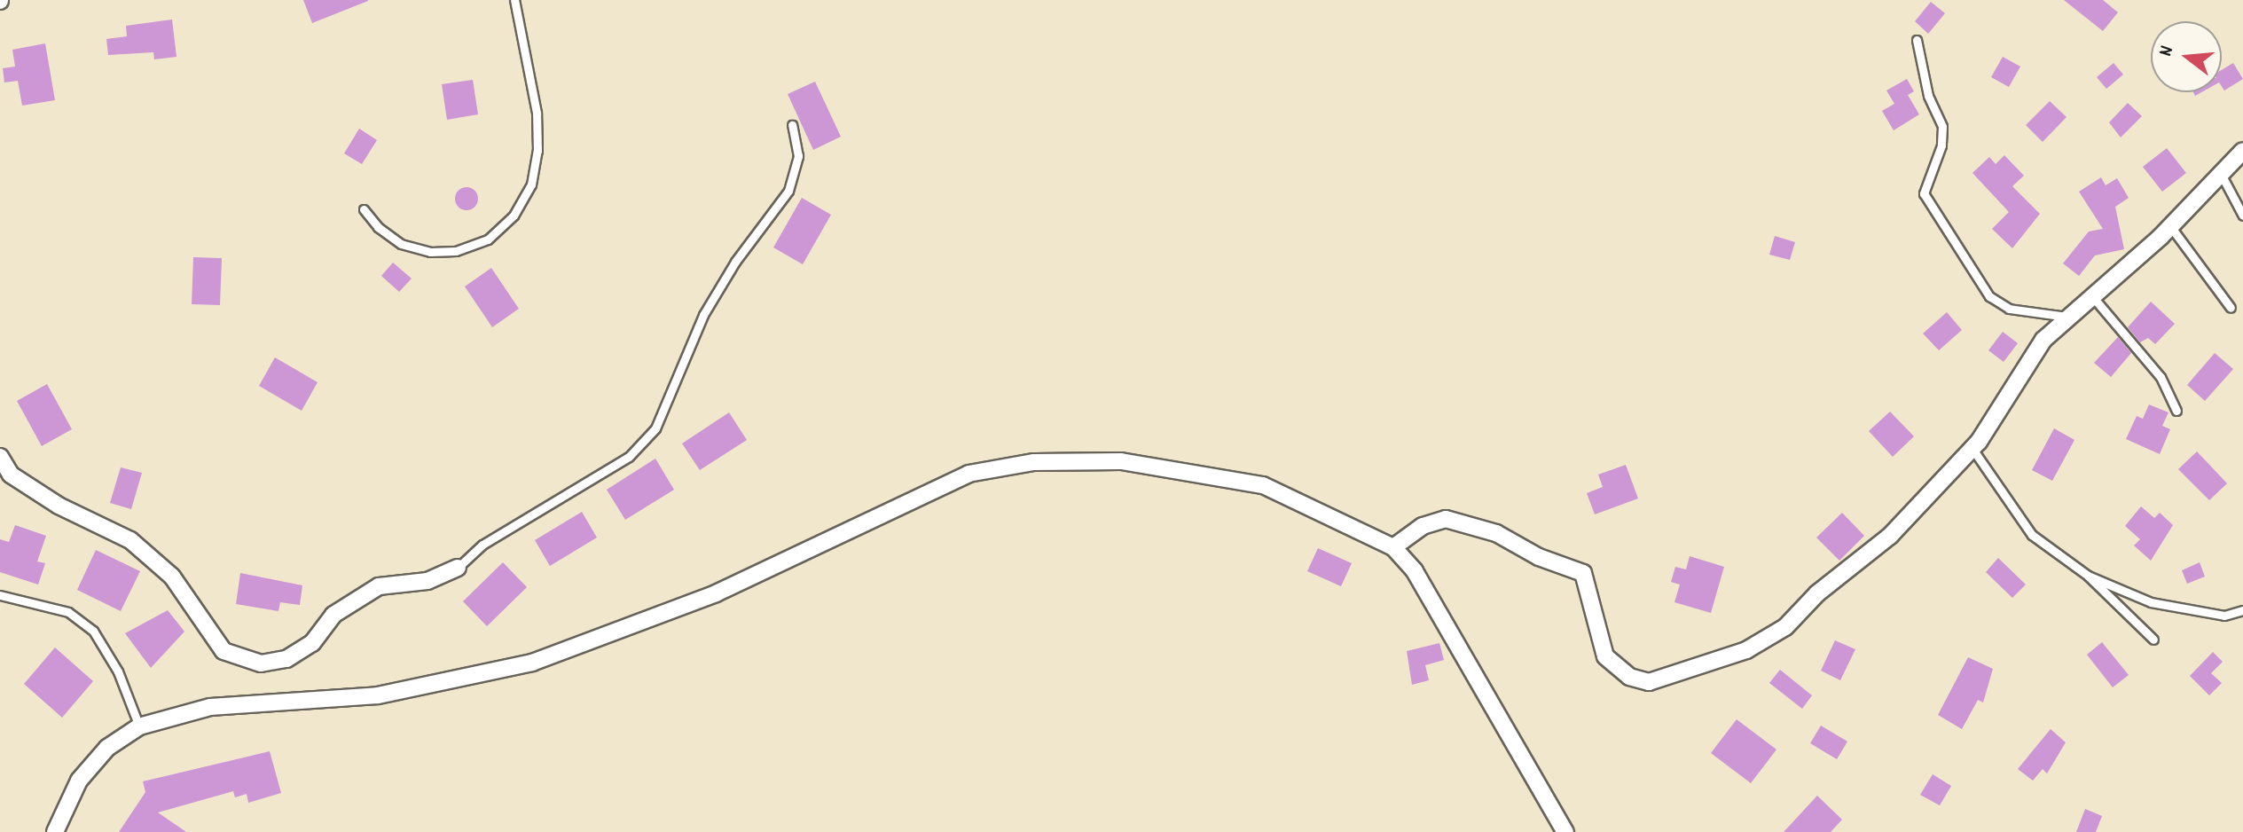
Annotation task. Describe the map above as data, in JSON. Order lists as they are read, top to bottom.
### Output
{
  "north": "left"
}
